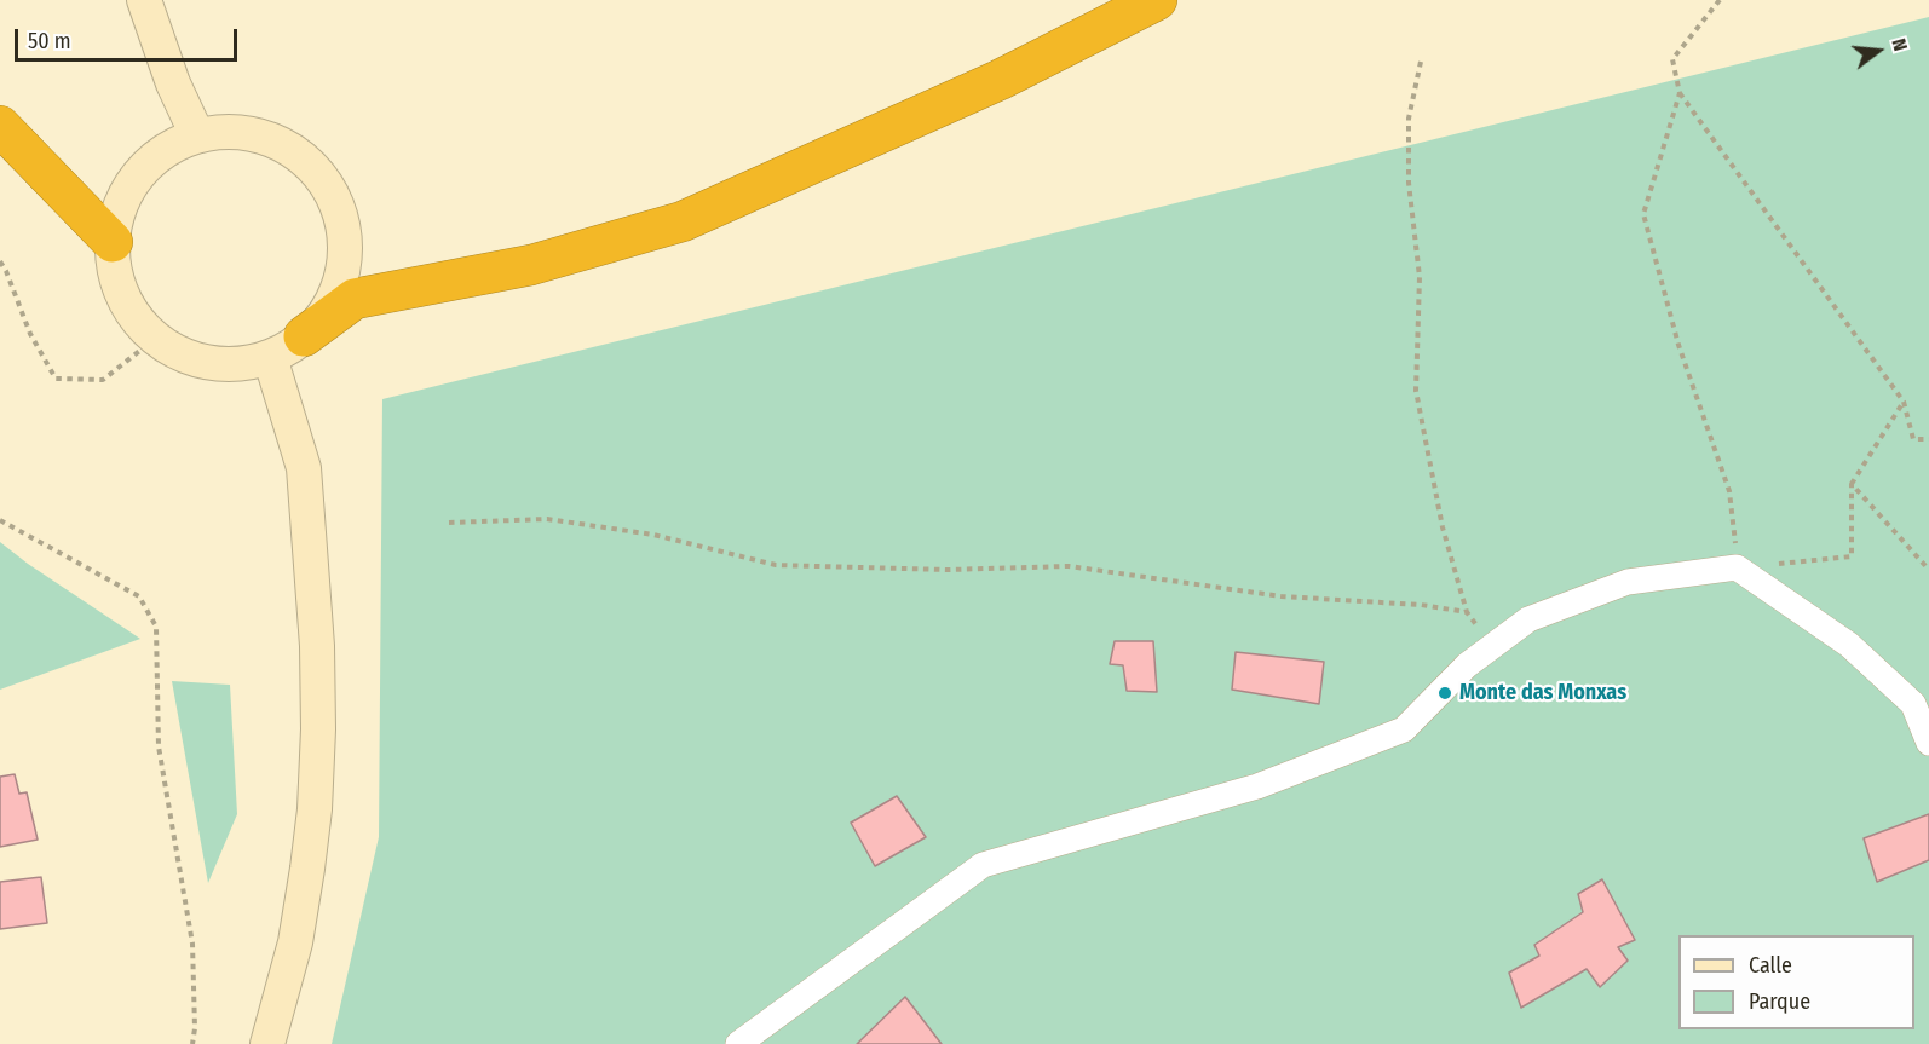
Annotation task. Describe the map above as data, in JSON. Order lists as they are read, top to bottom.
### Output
{
  "places": ["Monte das Monxas"],
  "legend": ["Calle", "Parque"],
  "scale_bar": "50 m",
  "north": "right"
}
